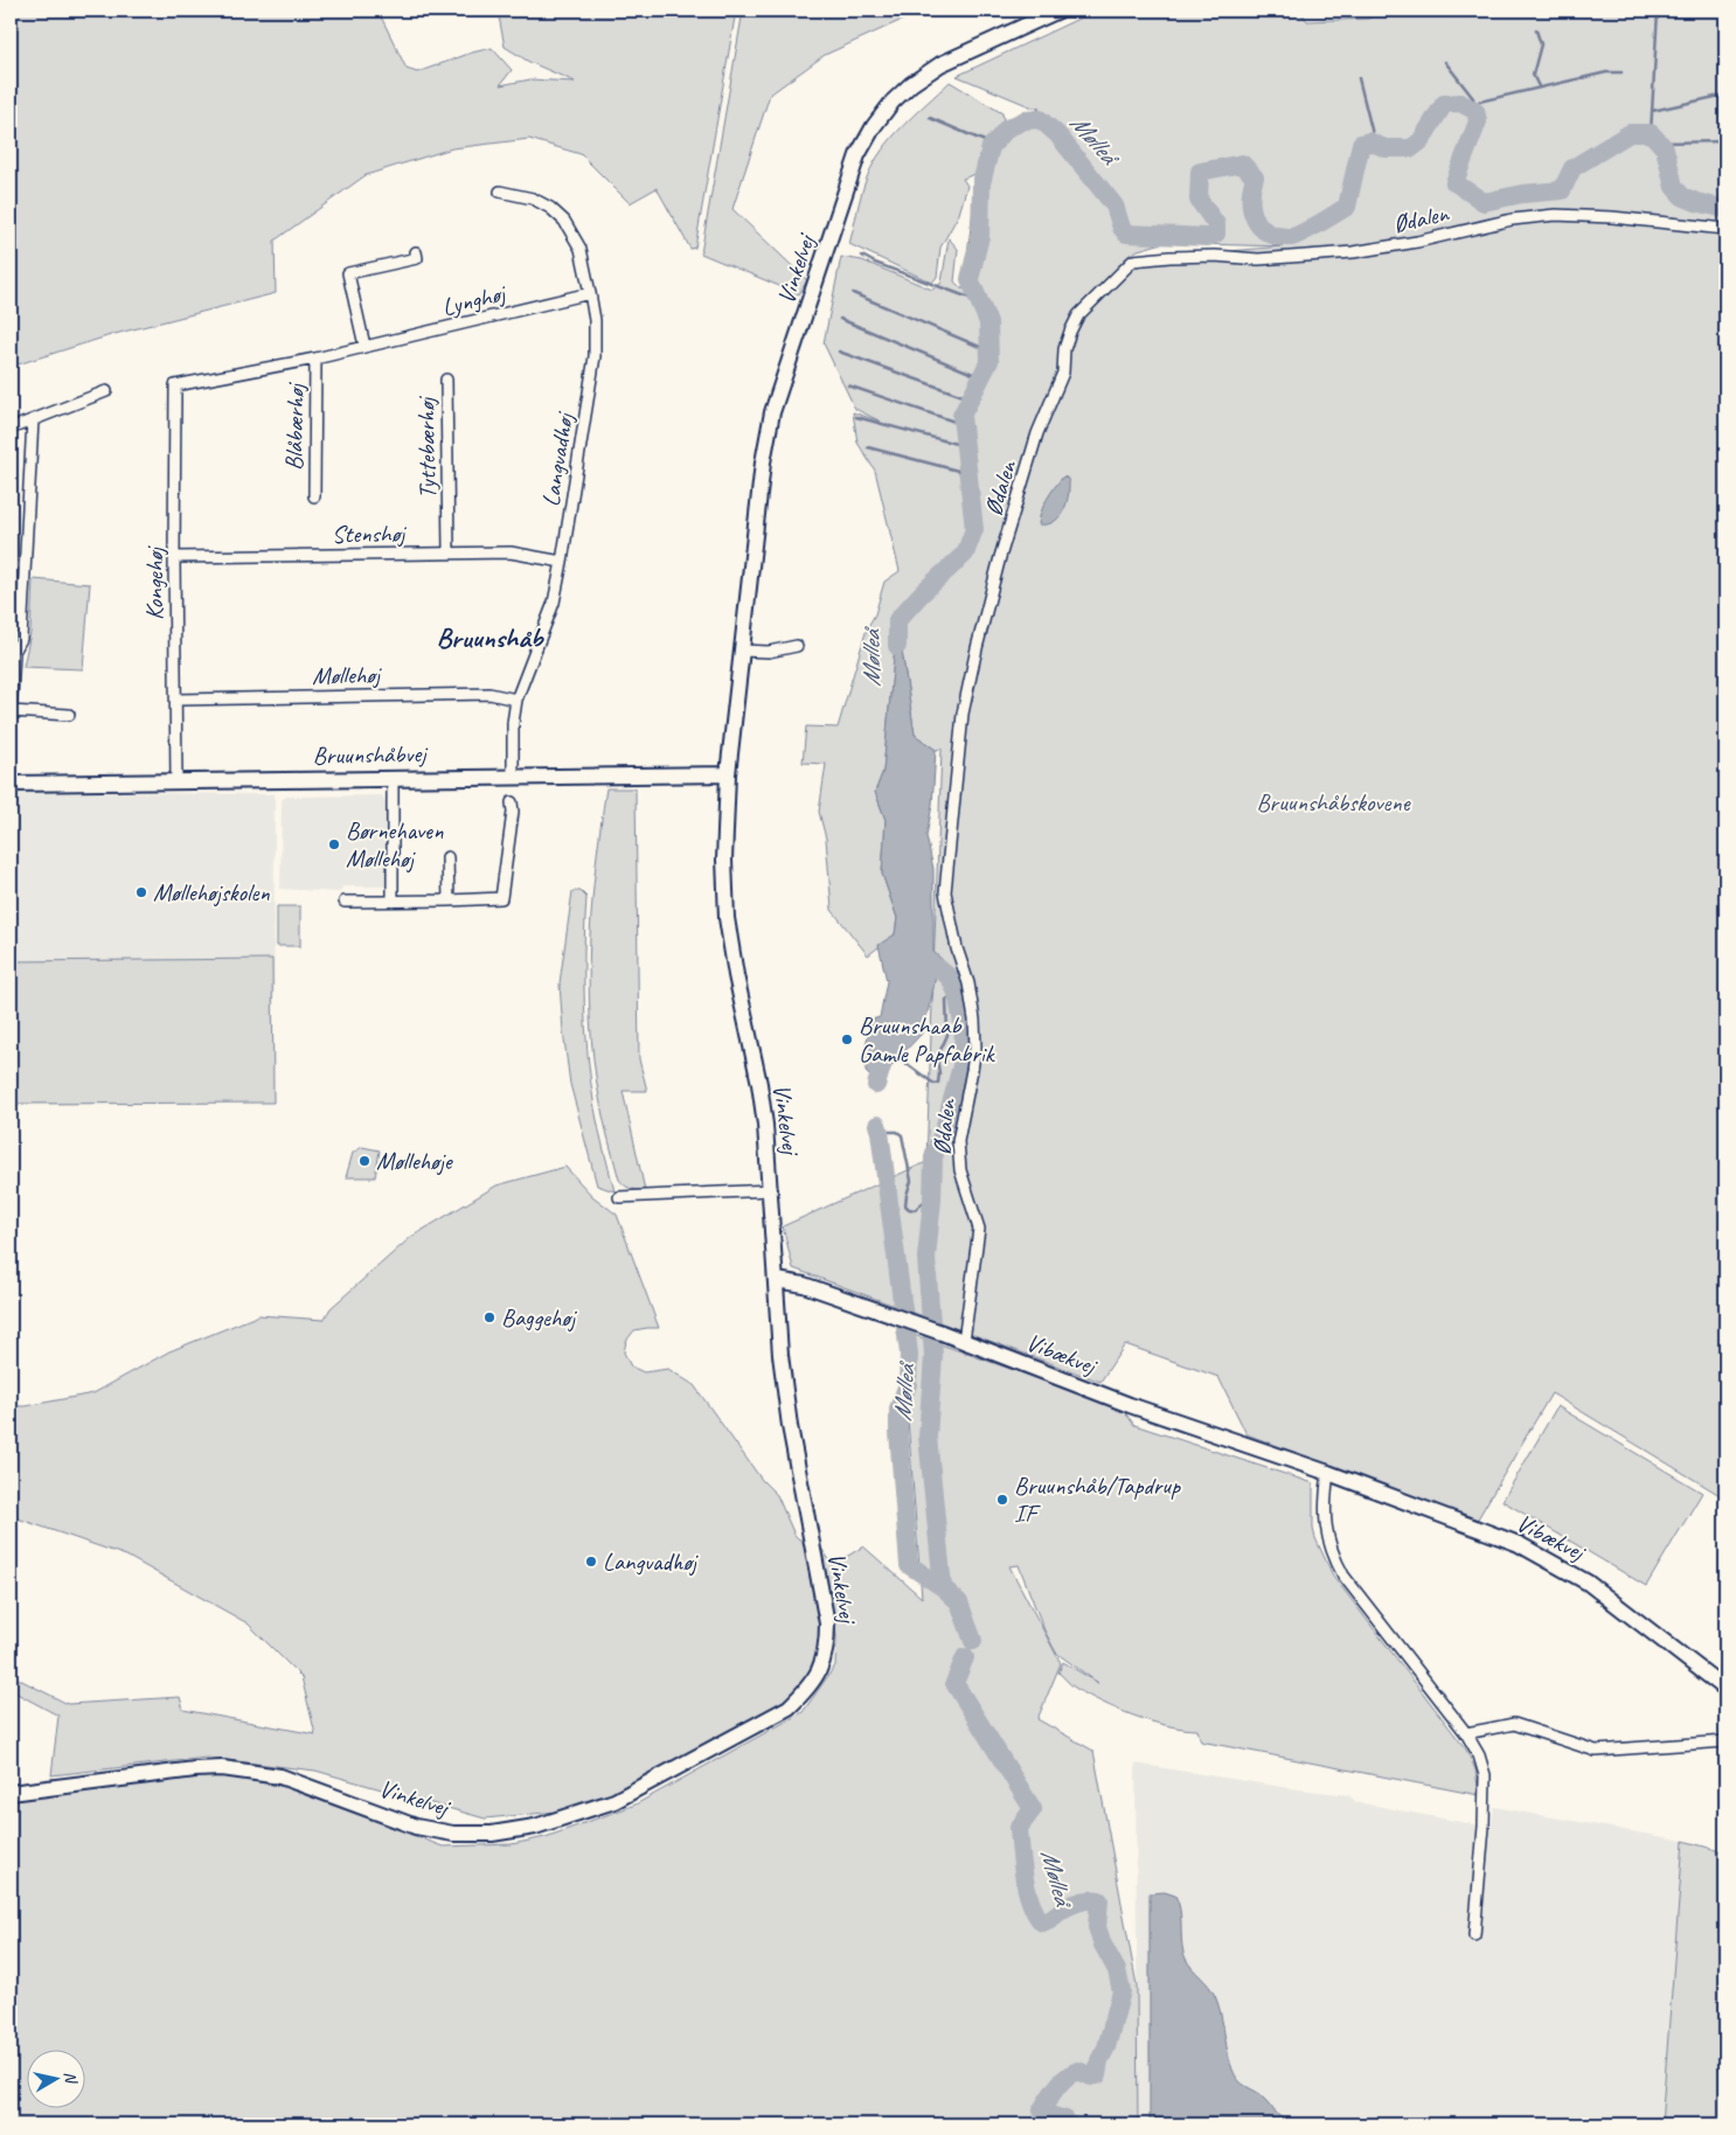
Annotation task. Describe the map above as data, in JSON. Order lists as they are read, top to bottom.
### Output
{
  "streets": {
    "street": [
      "Ødalen",
      "Vinkelvej",
      "Lynghøj",
      "Blåbærhøj",
      "Tyttebærhøj",
      "Langvadhøj",
      "Stenshøj",
      "Kongehøj",
      "Møllehøj",
      "Bruunshåbvej",
      "Vibækvej"
    ]
  },
  "crossings": [
    ["Ødalen", "Vibækvej"],
    ["Vinkelvej", "Bruunshåbvej"],
    ["Vinkelvej", "Vibækvej"],
    ["Lynghøj", "Blåbærhøj"],
    ["Lynghøj", "Langvadhøj"],
    ["Lynghøj", "Kongehøj"],
    ["Tyttebærhøj", "Stenshøj"],
    ["Langvadhøj", "Stenshøj"],
    ["Langvadhøj", "Møllehøj"],
    ["Langvadhøj", "Bruunshåbvej"],
    ["Stenshøj", "Kongehøj"],
    ["Kongehøj", "Møllehøj"],
    ["Kongehøj", "Bruunshåbvej"]
  ],
  "districts": ["Bruunshåb"],
  "water": ["Mølleå"],
  "parks": ["Bruunshåbskovene"],
  "places": [
    "Børnehaven Møllehøj",
    "Møllehøjskolen",
    "Bruunshaab Gamle Papfabrik",
    "Møllehøje",
    "Baggehøj",
    "Bruunshåb/Tapdrup IF",
    "Langvadhøj"
  ],
  "north": "right"
}
